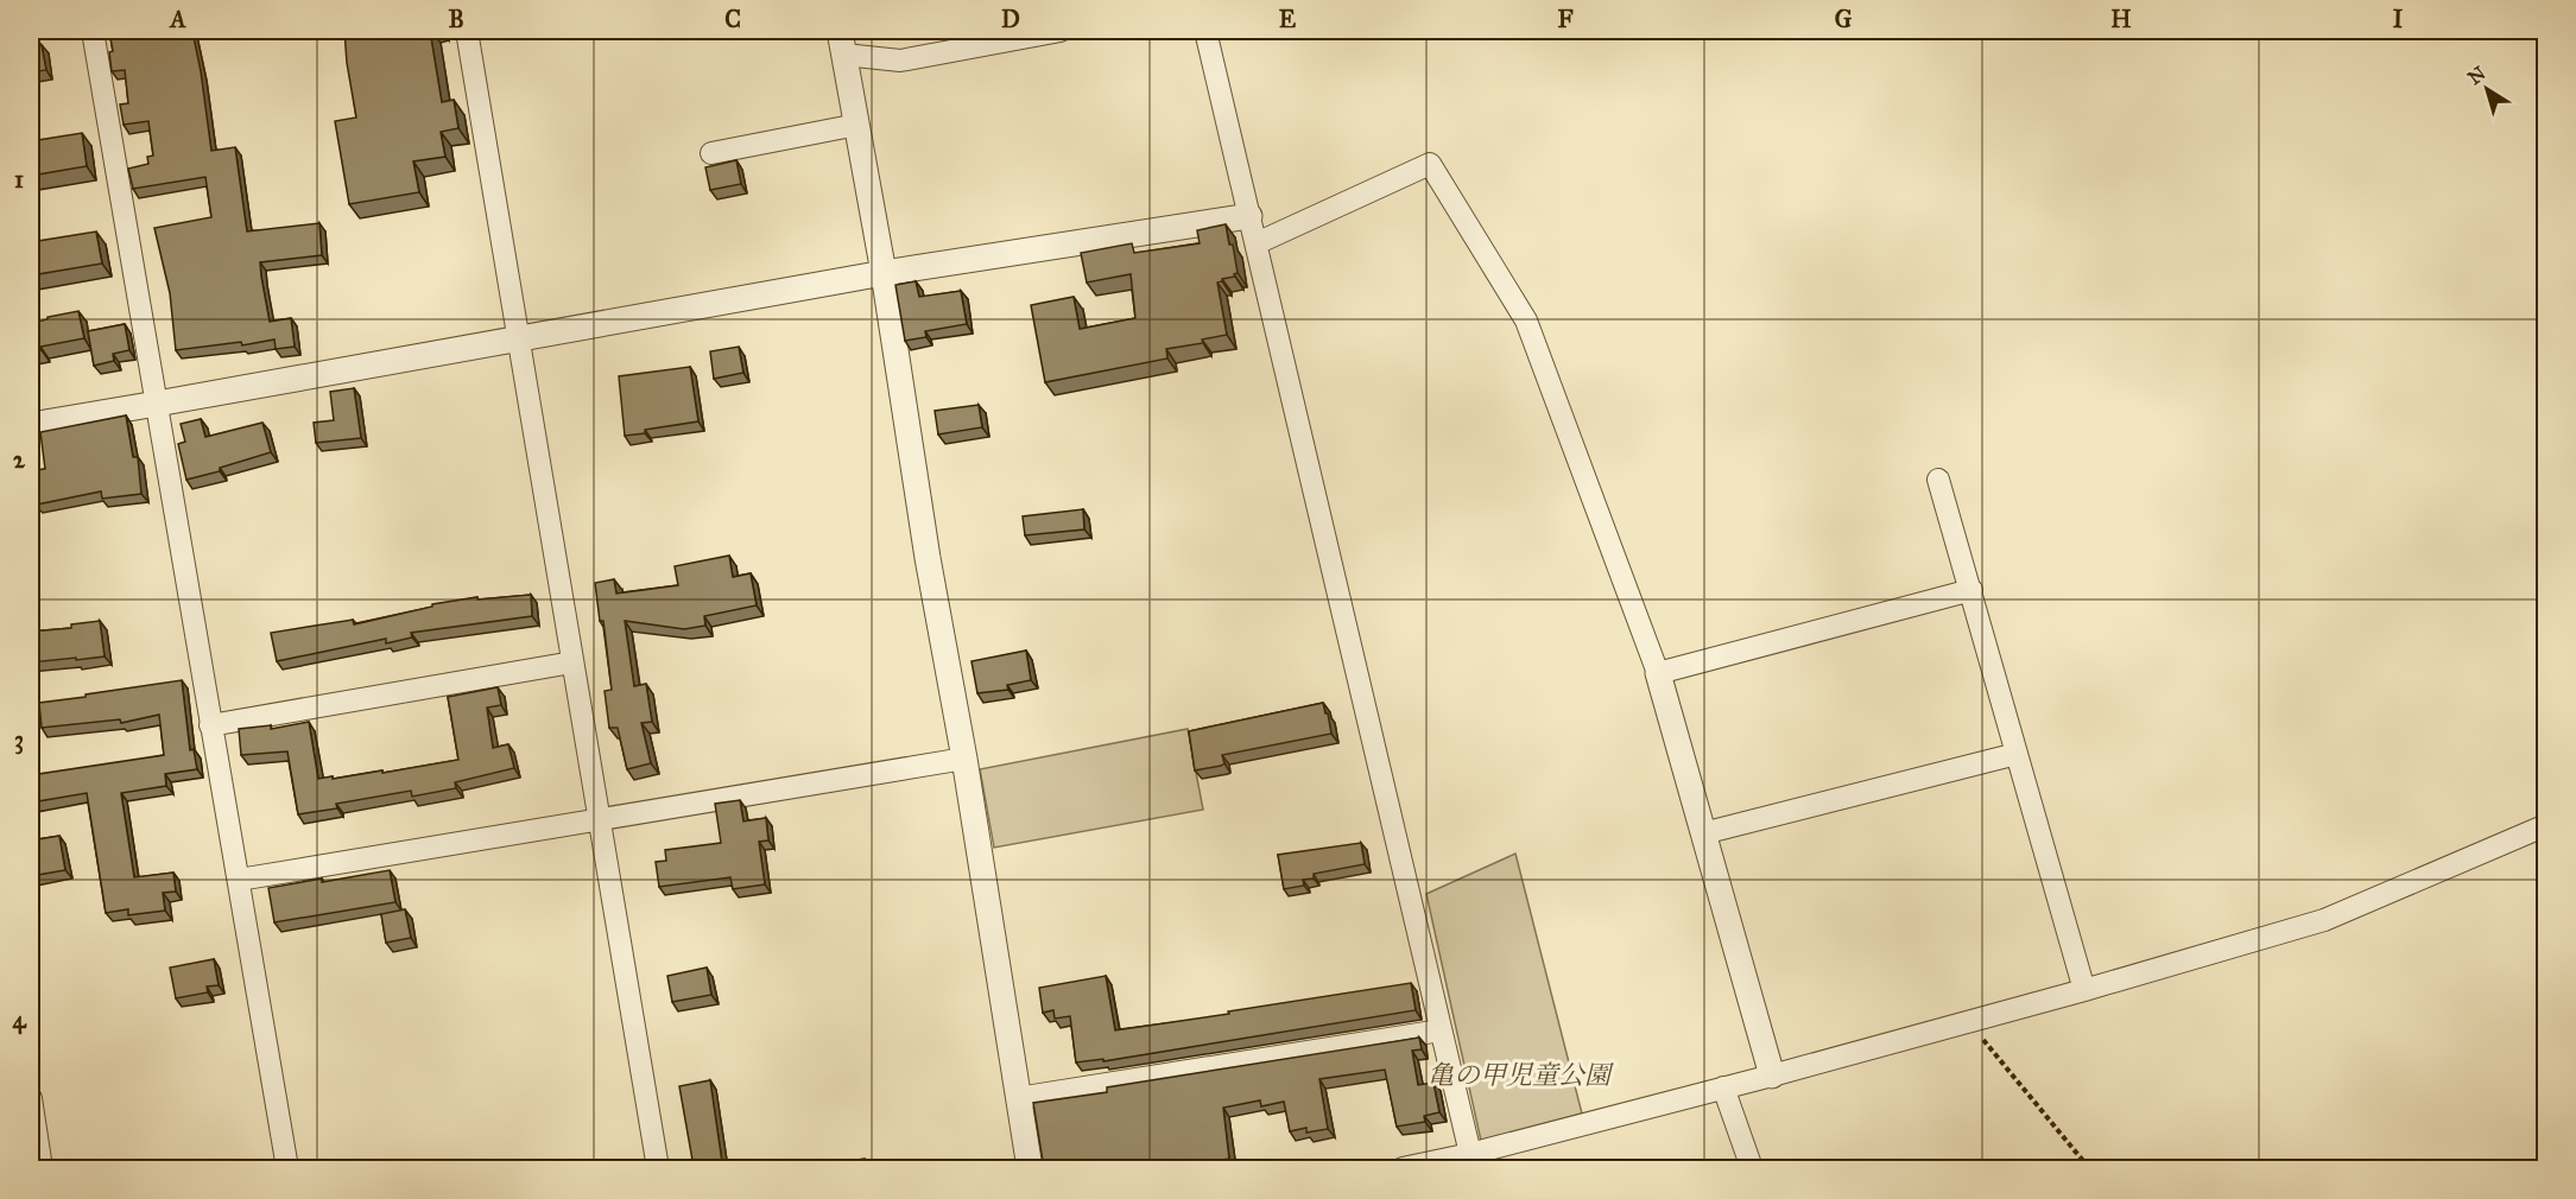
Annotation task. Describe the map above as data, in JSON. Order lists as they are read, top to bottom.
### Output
{
  "parks": ["亀の甲児童公園"],
  "north": "top left",
  "grid": {
    "columns": [
      "A",
      "B",
      "C",
      "D",
      "E",
      "F",
      "G",
      "H",
      "I"
    ],
    "rows": [
      "1",
      "2",
      "3",
      "4"
    ]
  }
}
